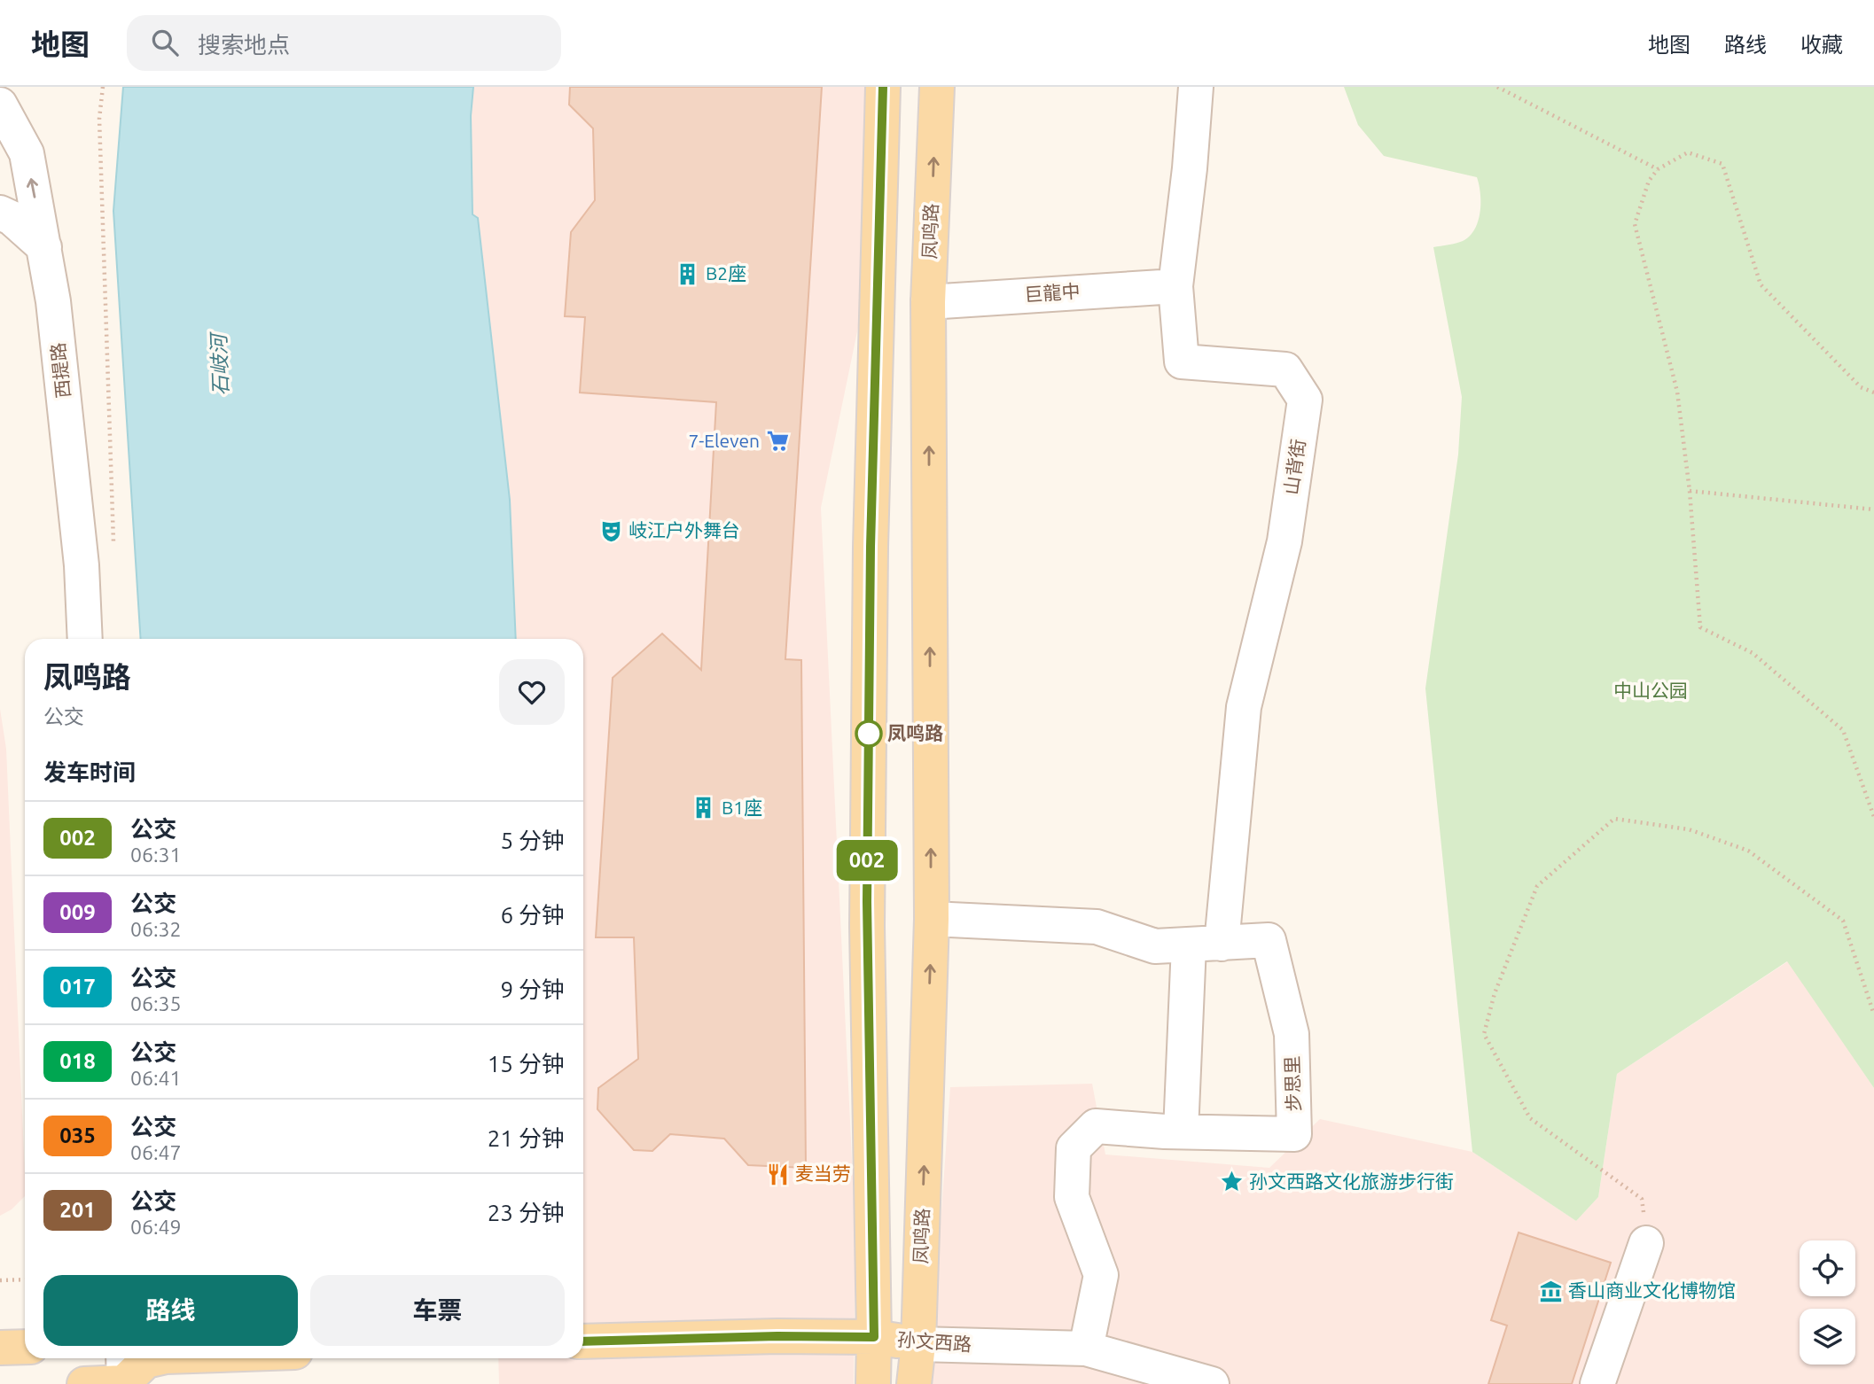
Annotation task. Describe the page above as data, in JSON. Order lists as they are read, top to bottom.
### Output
{
  "streets": {
    "main road": ["凤鸣路", "孙文西路"],
    "street": [
      "巨龍中",
      "西提路",
      "山背街",
      "步思里"
    ]
  },
  "crossings": [
    ["凤鸣路", "巨龍中"],
    ["凤鸣路", "步思里"],
    ["凤鸣路", "孙文西路"],
    ["巨龍中", "山背街"],
    ["山背街", "步思里"],
    ["步思里", "孙文西路"]
  ],
  "water": ["石岐河"],
  "parks": ["中山公园"],
  "places": {
    "building": ["B2座", "B1座"],
    "supermarket": ["7-Eleven"],
    "theatre": ["岐江户外舞台"],
    "other": ["凤鸣路"],
    "restaurant": ["麦当劳"],
    "place": ["孙文西路文化旅游步行街"],
    "museum": ["香山商业文化博物馆"]
  },
  "lines": ["bus line 002"],
  "page": {
    "header": "地图",
    "search": "搜索地点",
    "nav": ["地图", "路线", "收藏"],
    "on_map": "002",
    "heading": [
      ["凤鸣路", "公交"],
      "发车时间"
    ],
    "list": [
      {
        "mark": "002",
        "name": "公交",
        "note": "06:31",
        "value": "5 分钟"
      },
      {
        "mark": "009",
        "name": "公交",
        "note": "06:32",
        "value": "6 分钟"
      },
      {
        "mark": "017",
        "name": "公交",
        "note": "06:35",
        "value": "9 分钟"
      },
      {
        "mark": "018",
        "name": "公交",
        "note": "06:41",
        "value": "15 分钟"
      },
      {
        "mark": "035",
        "name": "公交",
        "note": "06:47",
        "value": "21 分钟"
      },
      {
        "mark": "201",
        "name": "公交",
        "note": "06:49",
        "value": "23 分钟"
      }
    ],
    "buttons": ["路线", "车票"]
  }
}
